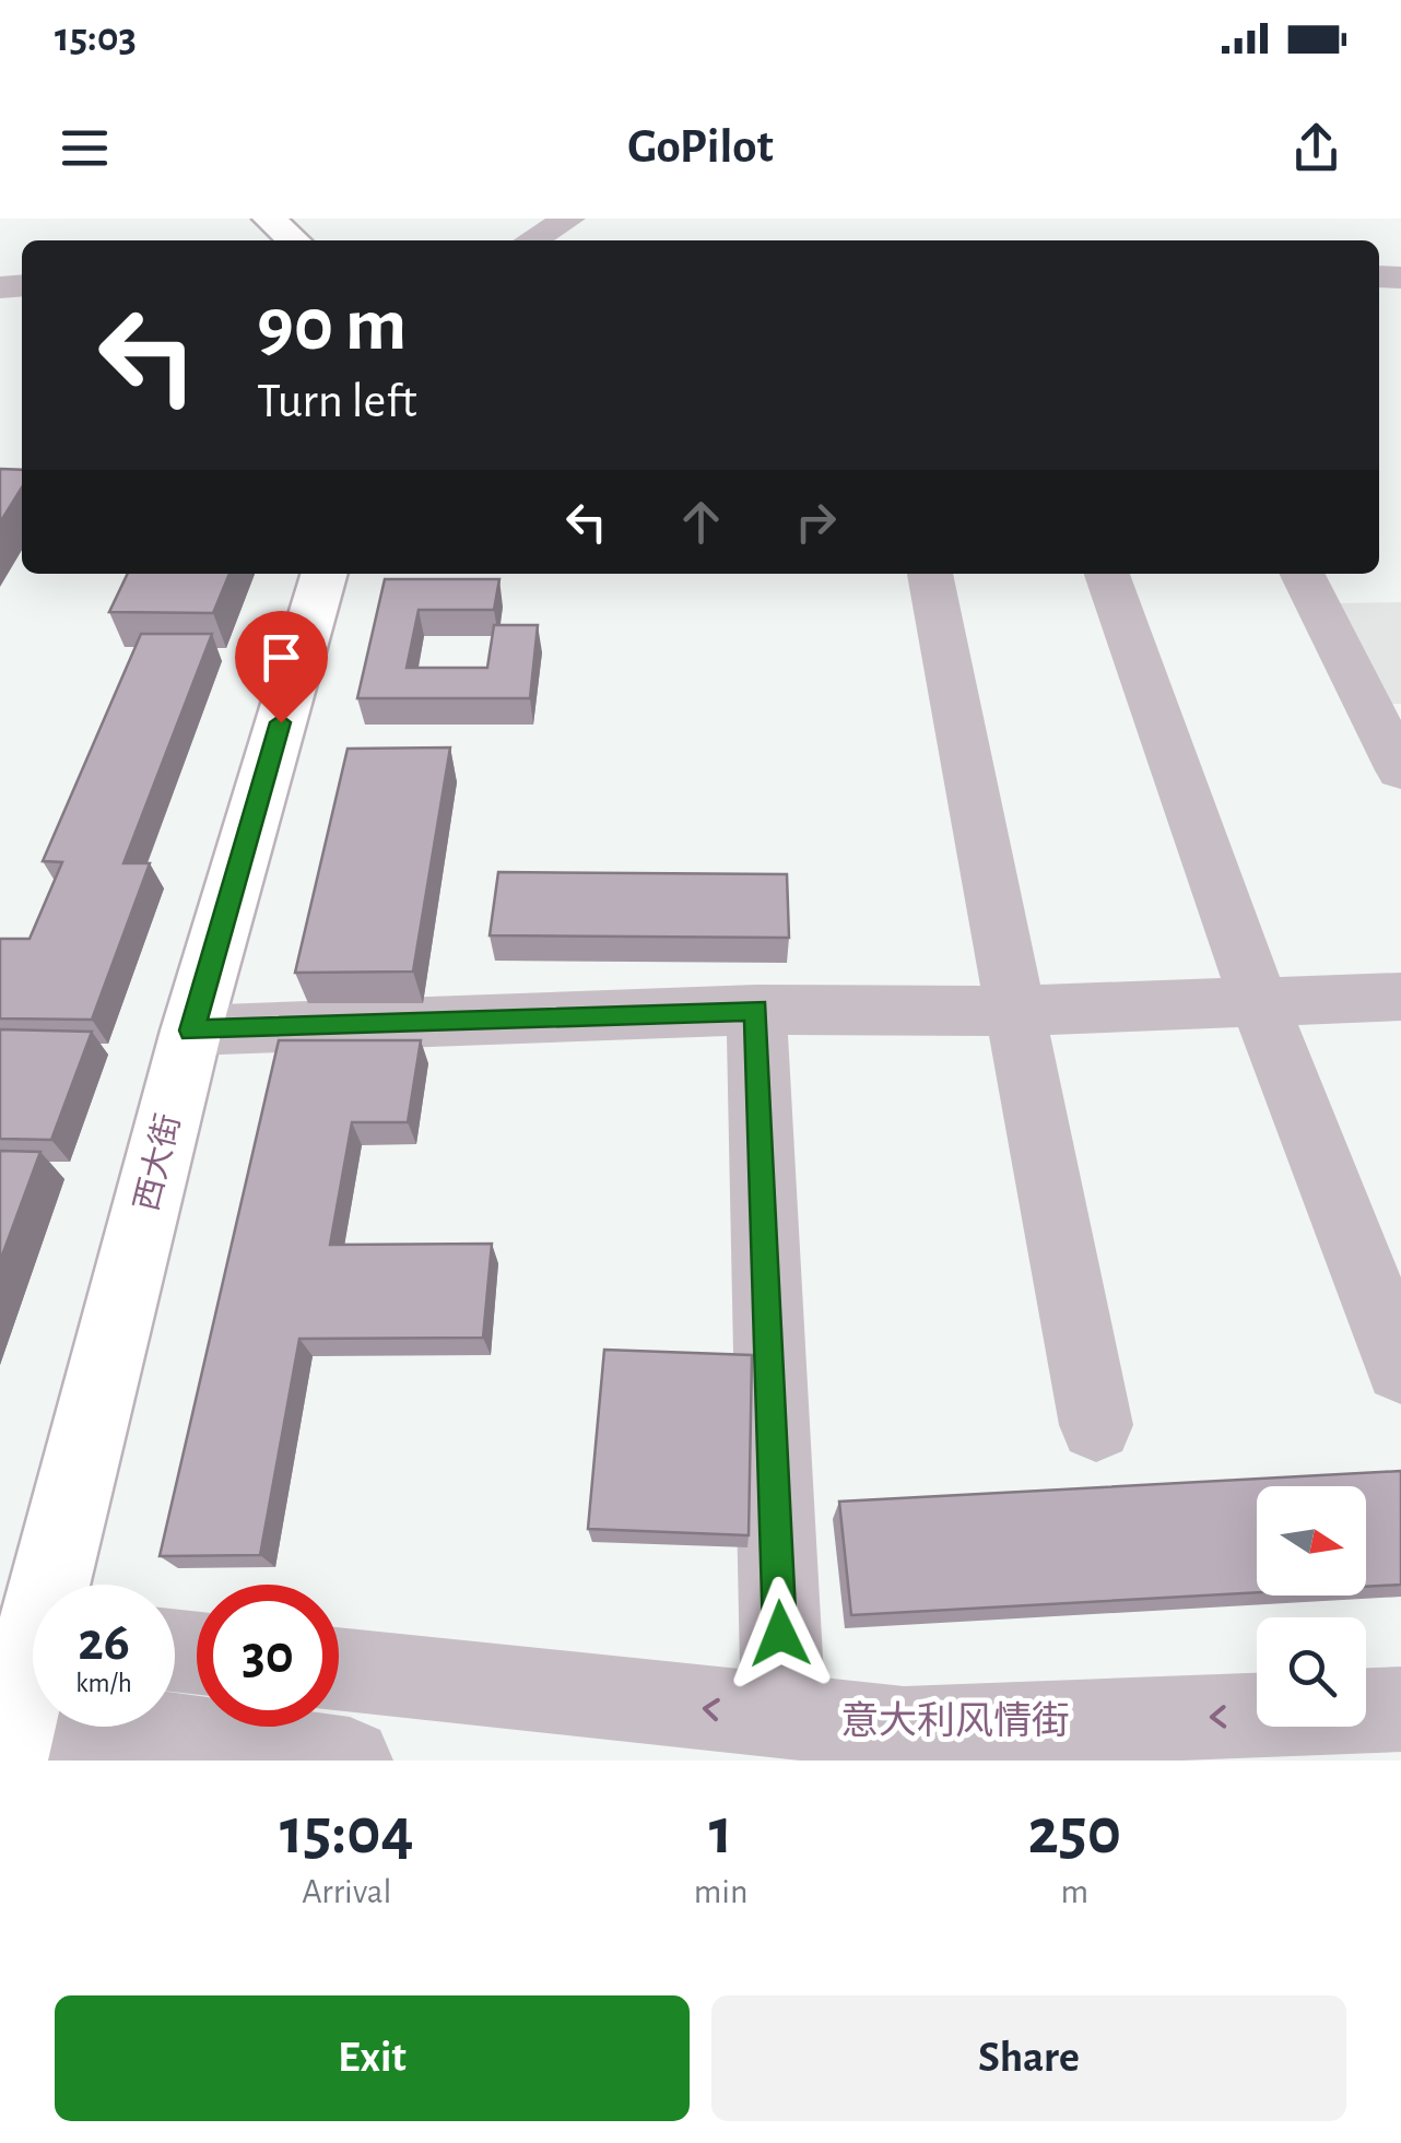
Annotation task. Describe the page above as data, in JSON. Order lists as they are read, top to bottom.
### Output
{
  "streets": {
    "main road": ["西大街"],
    "street": ["意大利风情街"]
  },
  "one_way": ["意大利风情街"],
  "north": "right",
  "page": {
    "status": "15:03",
    "header": "GoPilot",
    "turn": ["90 m", "Turn left"],
    "speed": "26 km/h",
    "limit": "30",
    "eta": [
      "15:04",
      "Arrival",
      "1",
      "min",
      "250",
      "m"
    ],
    "buttons": ["Exit", "Share"]
  }
}
